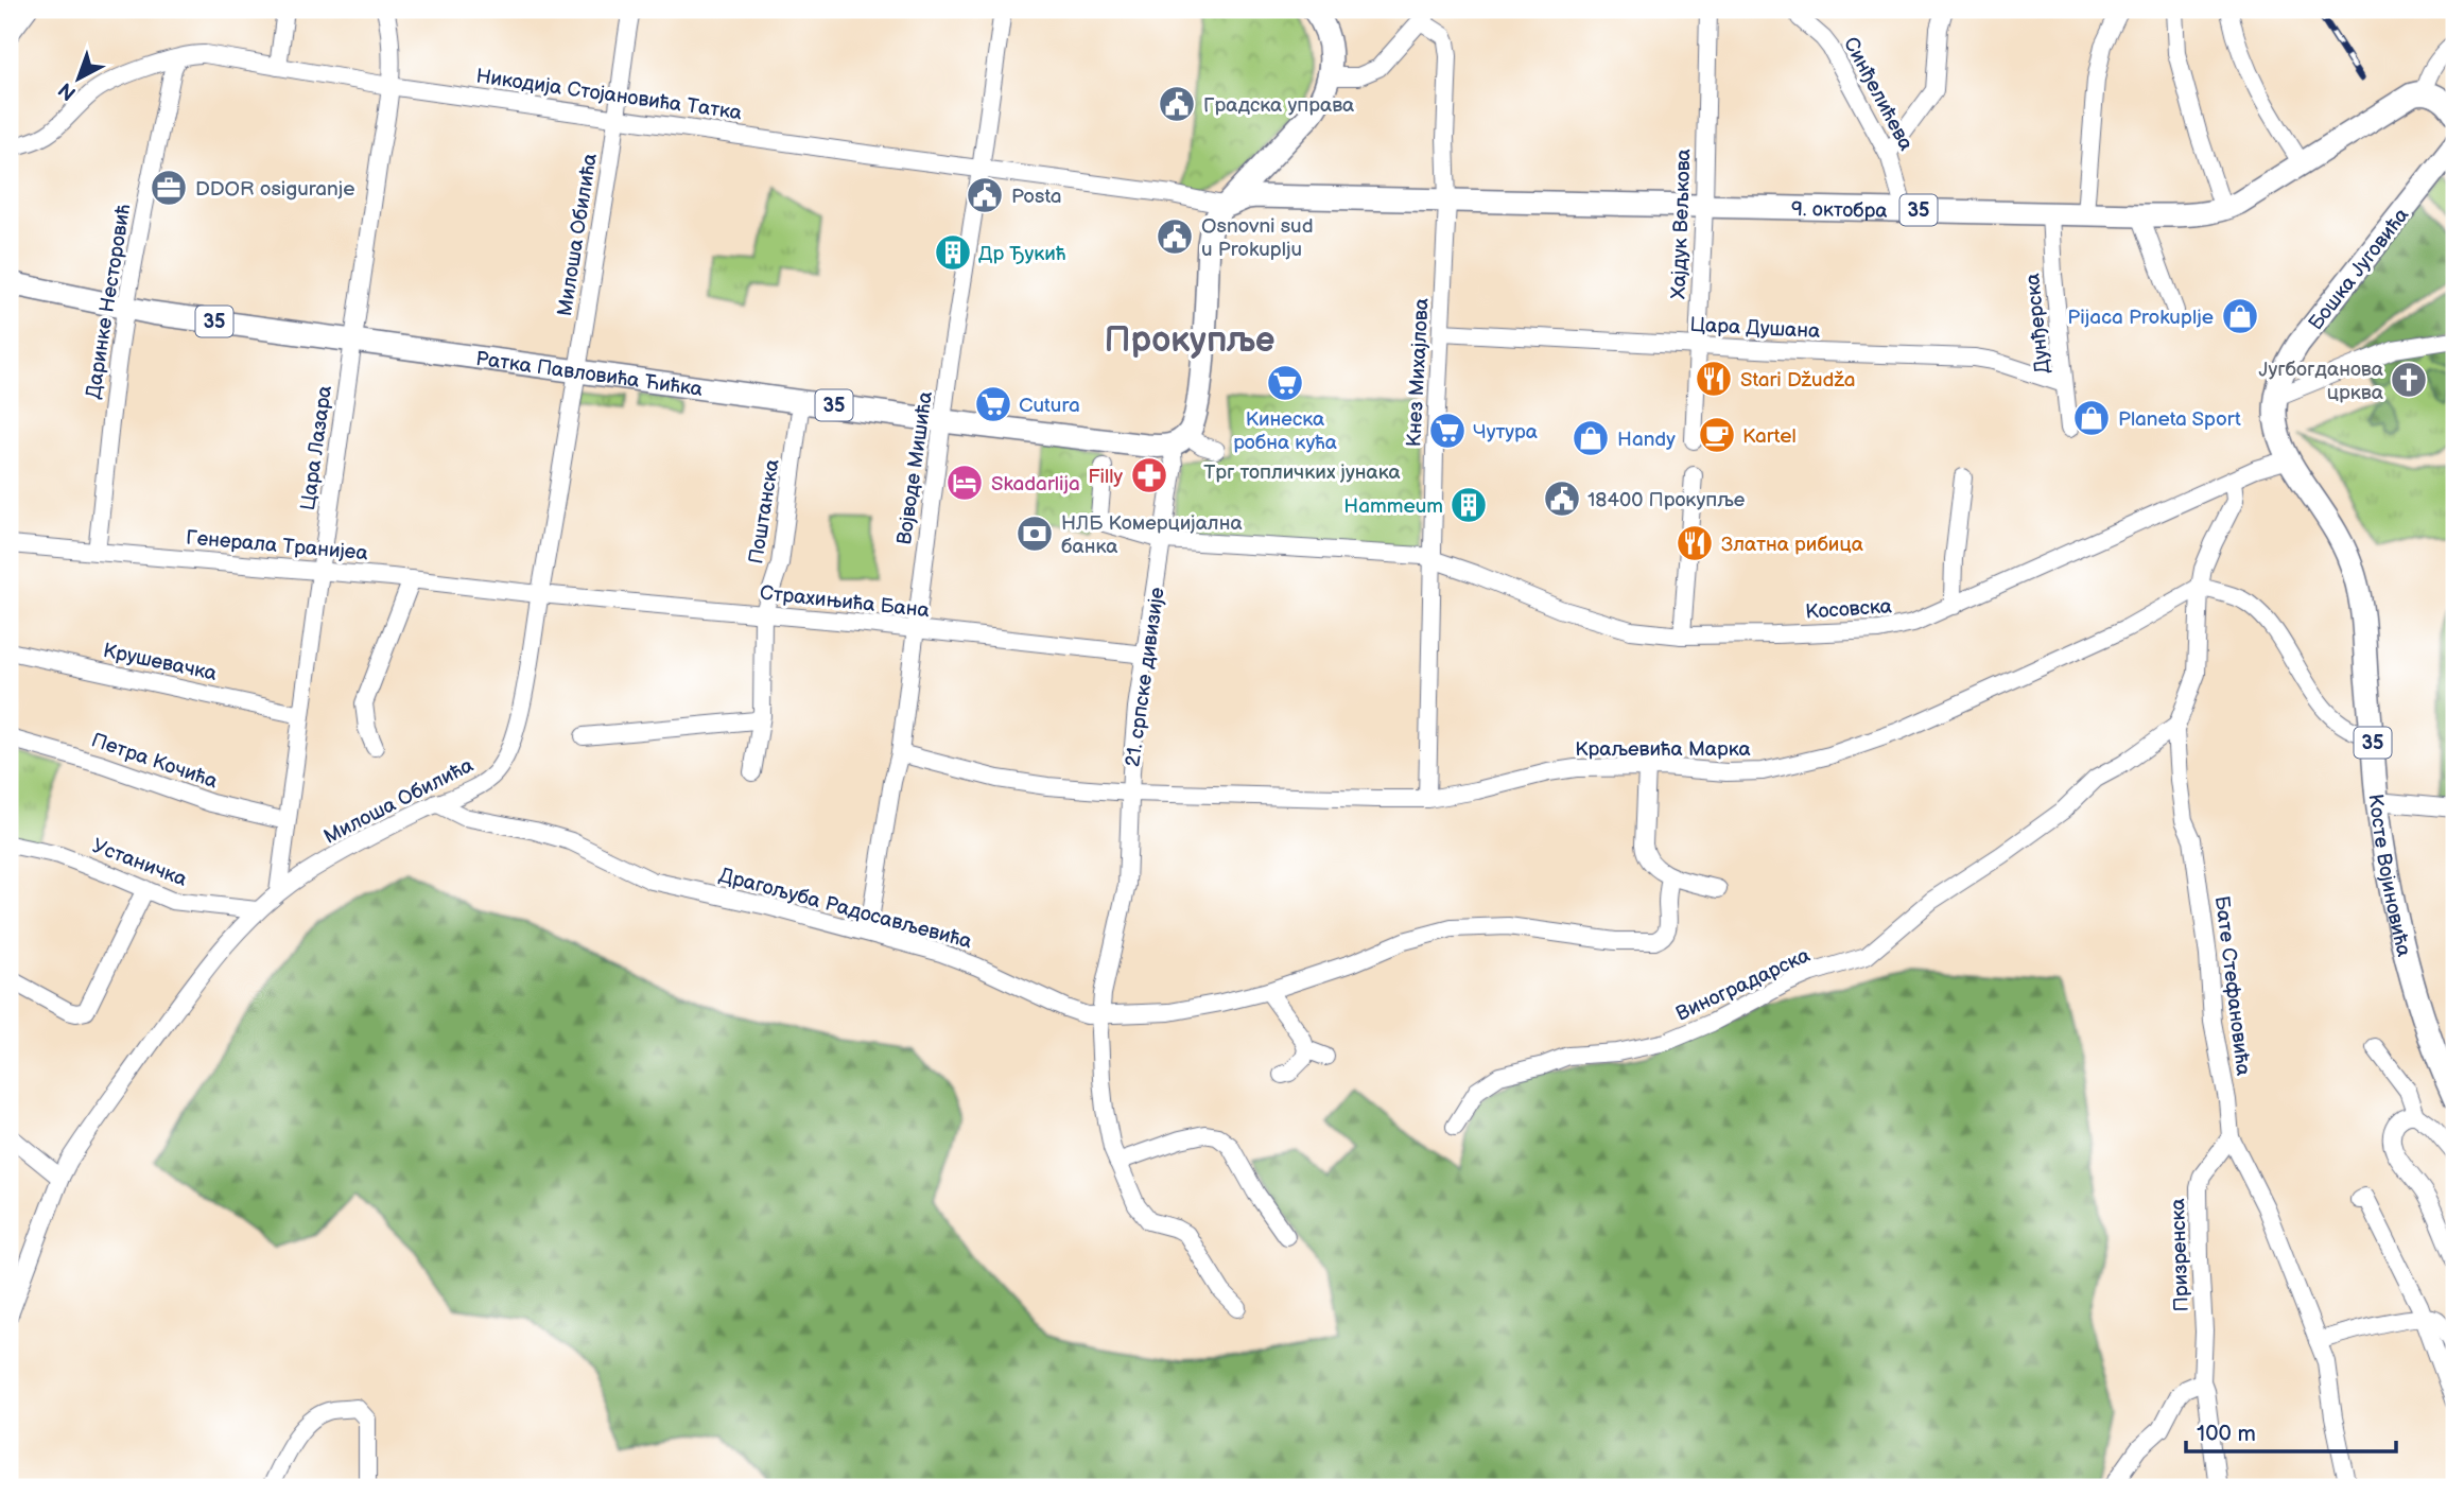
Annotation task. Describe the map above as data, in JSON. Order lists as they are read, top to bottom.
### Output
{
  "streets": {
    "main road": [
      "9. октобра",
      "35",
      "Бошка Југовића",
      "Ратка Павловића Ћићка",
      "21. српске дивизије",
      "Косте Војиновића"
    ],
    "street": [
      "Никодија Стојановића Татка",
      "Синђелићева",
      "Хајдук Вељкова",
      "Милоша Обилића",
      "Даринке Несторовић",
      "Дунђерска",
      "Цара Душана",
      "Кнез Михајлова",
      "Цара Лазара",
      "Војводе Мишића",
      "Поштанска",
      "Генерала Транијеа",
      "Страхињића Бана",
      "Косовска",
      "Крушевачка",
      "Краљевића Марка",
      "Петра Кочића",
      "Устаничка",
      "Драгољуба Радосављевића",
      "Виноградарска",
      "Бате Стефановића",
      "Призренска"
    ]
  },
  "crossings": [
    ["Никодија Стојановића Татка", "9. октобра"],
    ["Никодија Стојановића Татка", "Милоша Обилића"],
    ["Никодија Стојановића Татка", "Даринке Несторовић"],
    ["Никодија Стојановића Татка", "Цара Лазара"],
    ["Никодија Стојановића Татка", "Војводе Мишића"],
    ["Никодија Стојановића Татка", "21. српске дивизије"],
    ["Синђелићева", "9. октобра"],
    ["9. октобра", "Хајдук Вељкова"],
    ["9. октобра", "Дунђерска"],
    ["9. октобра", "Кнез Михајлова"],
    ["9. октобра", "21. српске дивизије"],
    ["Хајдук Вељкова", "Цара Душана"],
    ["Милоша Обилића", "Ратка Павловића Ћићка"],
    ["Милоша Обилића", "Цара Лазара"],
    ["Милоша Обилића", "Генерала Транијеа"],
    ["Милоша Обилића", "Страхињића Бана"],
    ["Милоша Обилића", "Устаничка"],
    ["Милоша Обилића", "Драгољуба Радосављевића"],
    ["Бошка Југовића", "Косте Војиновића"],
    ["Даринке Несторовић", "Ратка Павловића Ћићка"],
    ["Даринке Несторовић", "Генерала Транијеа"],
    ["Дунђерска", "Цара Душана"],
    ["Цара Душана", "Кнез Михајлова"],
    ["Ратка Павловића Ћићка", "Цара Лазара"],
    ["Ратка Павловића Ћићка", "Војводе Мишића"],
    ["Ратка Павловића Ћићка", "Поштанска"],
    ["Ратка Павловића Ћићка", "21. српске дивизије"],
    ["Кнез Михајлова", "Косовска"],
    ["Кнез Михајлова", "Краљевића Марка"],
    ["Цара Лазара", "Генерала Транијеа"],
    ["Цара Лазара", "Крушевачка"],
    ["Цара Лазара", "Петра Кочића"],
    ["Војводе Мишића", "Страхињића Бана"],
    ["Војводе Мишића", "Краљевића Марка"],
    ["Војводе Мишића", "Драгољуба Радосављевића"],
    ["Поштанска", "Страхињића Бана"],
    ["Генерала Транијеа", "Страхињића Бана"],
    ["Страхињића Бана", "21. српске дивизије"],
    ["Косовска", "Косте Војиновића"],
    ["Косовска", "Бате Стефановића"],
    ["21. српске дивизије", "Краљевића Марка"],
    ["21. српске дивизије", "Драгољуба Радосављевића"],
    ["Краљевића Марка", "Бате Стефановића"],
    ["Виноградарска", "Бате Стефановића"],
    ["Бате Стефановића", "Призренска"]
  ],
  "districts": ["Прокупље"],
  "parks": ["Трг топличких јунака"],
  "places": {
    "public building": [
      "Градска управа",
      "Posta",
      "Osnovni sud u Prokuplju",
      "18400 Прокупље"
    ],
    "office": ["DDOR osiguranje"],
    "building": ["Др Ђукић", "Hammeum"],
    "shop": ["Pijaca Prokuplje", "Planeta Sport", "Handy"],
    "restaurant": ["Stari Džudža", "Златна рибица"],
    "church": ["Југбогданова црква"],
    "supermarket": ["Кинеска робна кућа", "Cutura", "Чутура"],
    "cafe": ["Kartel"],
    "pharmacy": ["Filly"],
    "hotel": ["Skadarlija"],
    "bank": ["НЛБ Комерцијална банка"]
  },
  "scale_bar": "100 m",
  "north": "bottom left"
}
